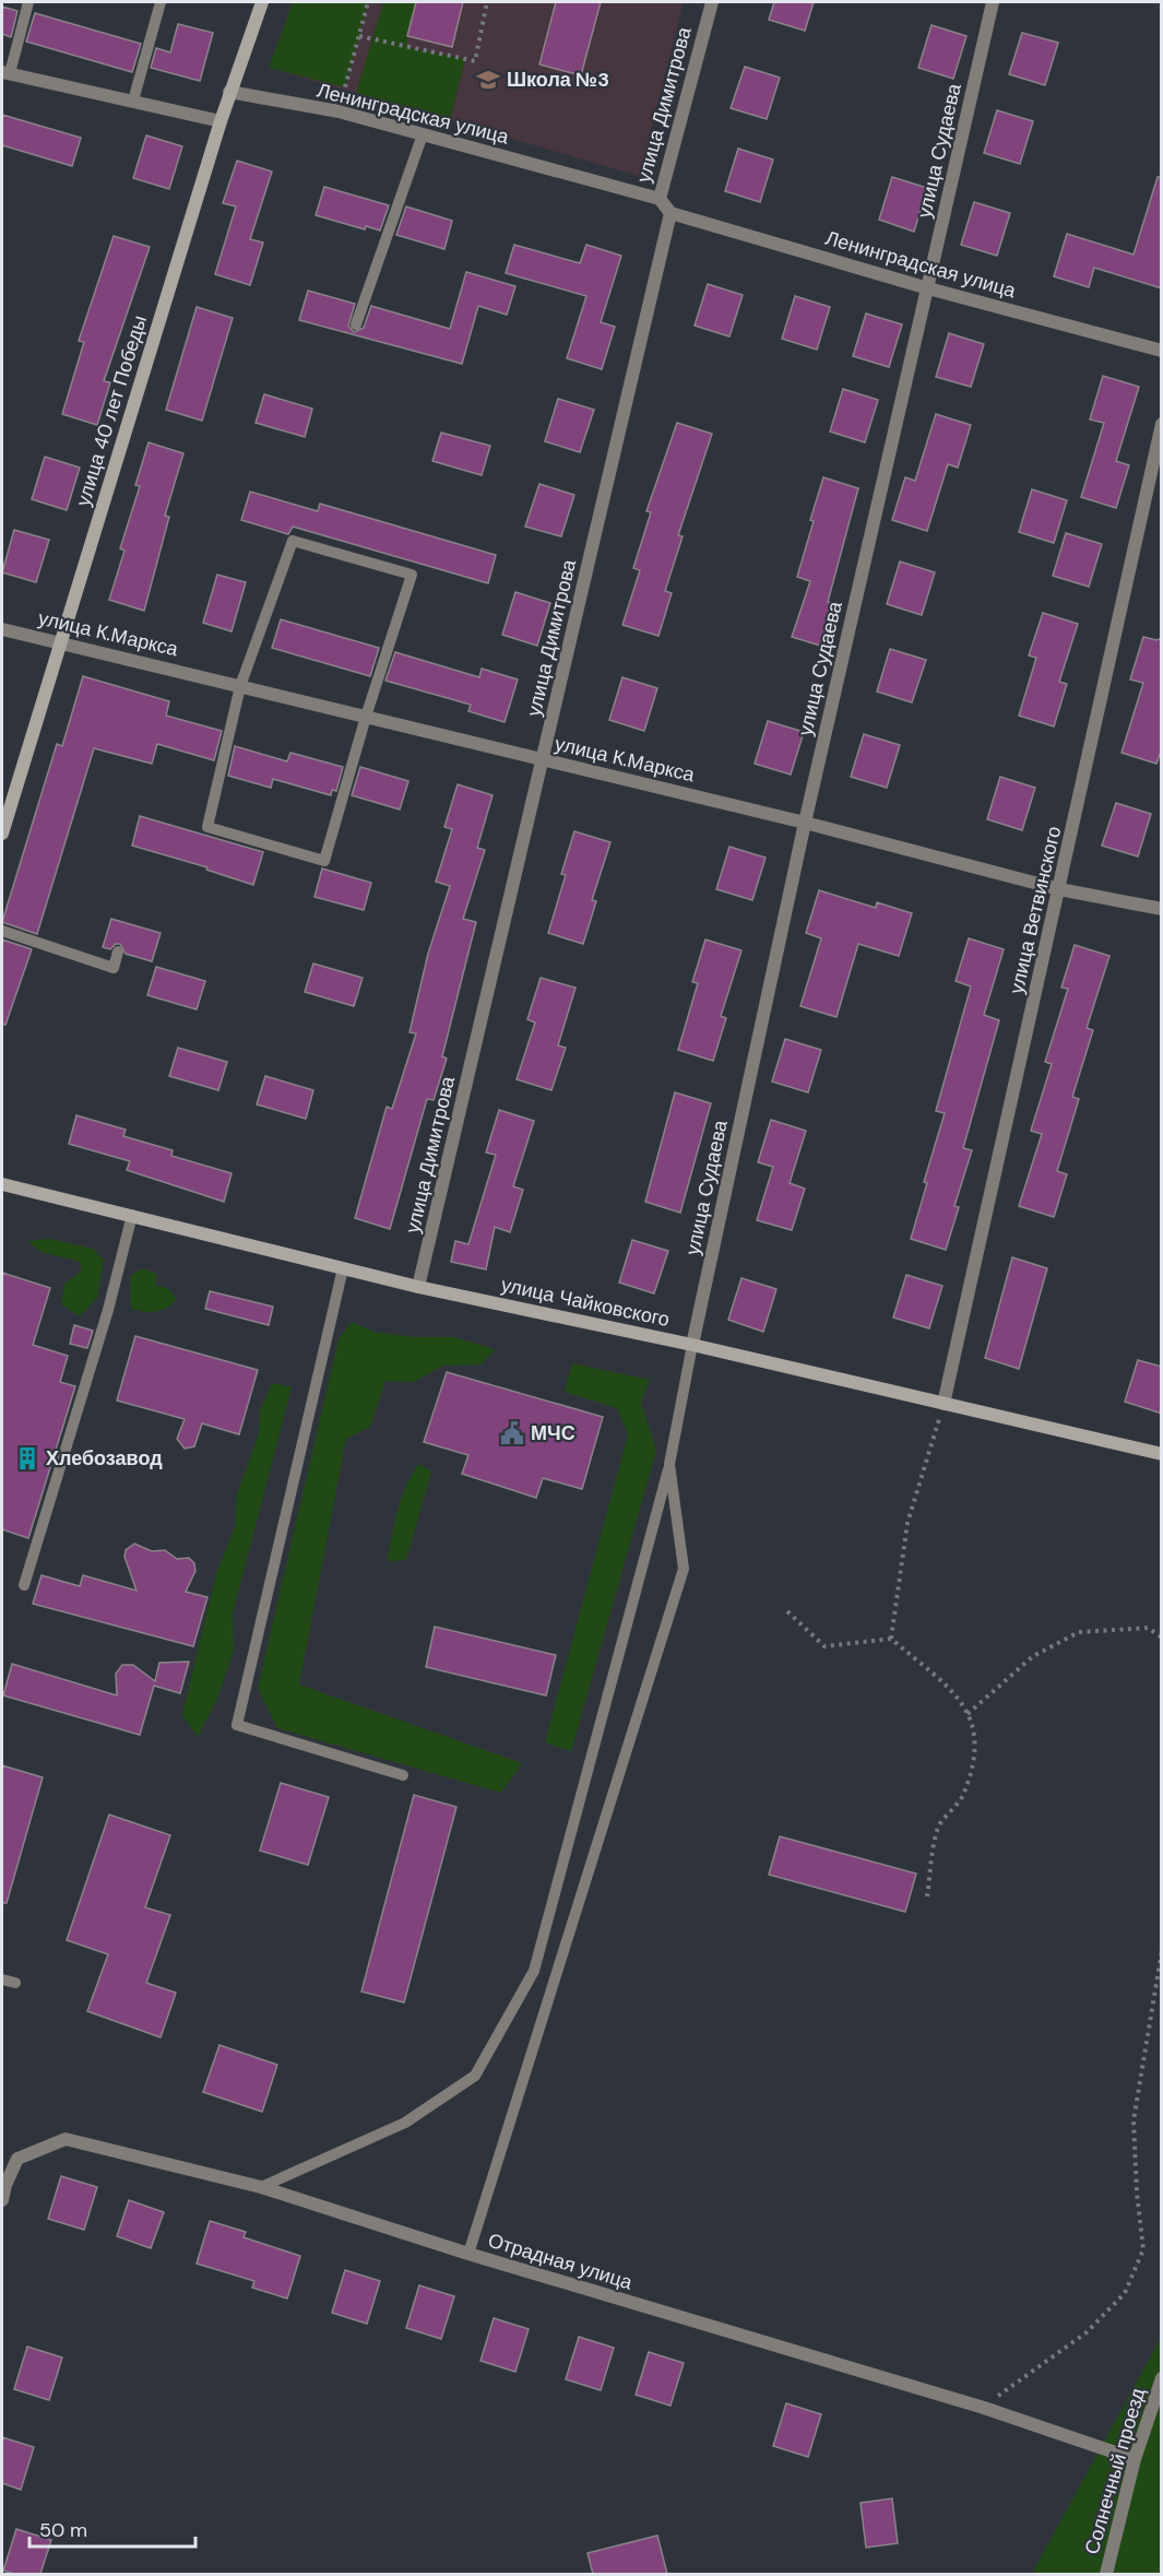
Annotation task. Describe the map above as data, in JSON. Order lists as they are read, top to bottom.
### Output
{
  "streets": {
    "street": [
      "улица Димитрова",
      "Ленинградская улица",
      "улица Судаева",
      "улица 40 лет Победы",
      "улица К.Маркса",
      "улица Ветвинского",
      "улица Чайковского",
      "Отрадная улица",
      "Солнечный проезд"
    ]
  },
  "crossings": [
    ["улица Димитрова", "Ленинградская улица"],
    ["улица Димитрова", "улица К.Маркса"],
    ["улица Димитрова", "улица Чайковского"],
    ["Ленинградская улица", "улица Судаева"],
    ["Ленинградская улица", "улица 40 лет Победы"],
    ["улица Судаева", "улица К.Маркса"],
    ["улица Судаева", "улица Чайковского"],
    ["улица 40 лет Победы", "улица К.Маркса"],
    ["улица К.Маркса", "улица Ветвинского"],
    ["улица Ветвинского", "улица Чайковского"],
    ["Отрадная улица", "Солнечный проезд"]
  ],
  "places": {
    "school or university": ["Школа №3"],
    "public building": ["МЧС"],
    "building": ["Хлебозавод"]
  },
  "scale_bar": "50 m"
}
